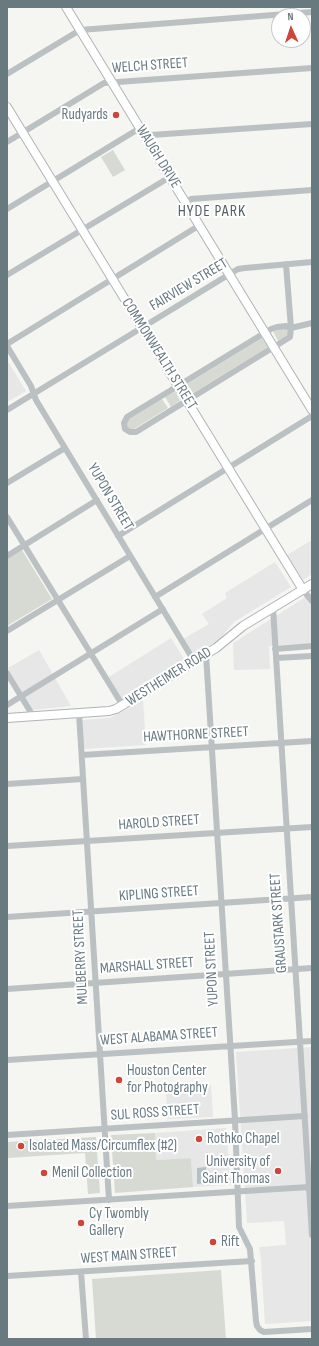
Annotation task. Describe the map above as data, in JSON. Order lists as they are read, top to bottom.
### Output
{
  "streets": {
    "main road": ["WAUGH DRIVE", "COMMONWEALTH STREET", "WESTHEIMER ROAD"],
    "street": [
      "WELCH STREET",
      "FAIRVIEW STREET",
      "YUPON STREET",
      "HAWTHORNE STREET",
      "HAROLD STREET",
      "KIPLING STREET",
      "GRAUSTARK STREET",
      "MULBERRY STREET",
      "MARSHALL STREET",
      "WEST ALABAMA STREET",
      "SUL ROSS STREET",
      "WEST MAIN STREET"
    ]
  },
  "crossings": [
    ["WELCH STREET", "WAUGH DRIVE"],
    ["WELCH STREET", "COMMONWEALTH STREET"],
    ["WAUGH DRIVE", "FAIRVIEW STREET"],
    ["FAIRVIEW STREET", "COMMONWEALTH STREET"],
    ["FAIRVIEW STREET", "YUPON STREET"],
    ["COMMONWEALTH STREET", "WESTHEIMER ROAD"],
    ["YUPON STREET", "WESTHEIMER ROAD"],
    ["YUPON STREET", "HAWTHORNE STREET"],
    ["YUPON STREET", "HAROLD STREET"],
    ["YUPON STREET", "KIPLING STREET"],
    ["YUPON STREET", "MARSHALL STREET"],
    ["YUPON STREET", "WEST ALABAMA STREET"],
    ["YUPON STREET", "SUL ROSS STREET"],
    ["YUPON STREET", "WEST MAIN STREET"],
    ["WESTHEIMER ROAD", "GRAUSTARK STREET"],
    ["WESTHEIMER ROAD", "MULBERRY STREET"],
    ["HAWTHORNE STREET", "GRAUSTARK STREET"],
    ["HAWTHORNE STREET", "MULBERRY STREET"],
    ["HAROLD STREET", "GRAUSTARK STREET"],
    ["HAROLD STREET", "MULBERRY STREET"],
    ["KIPLING STREET", "GRAUSTARK STREET"],
    ["KIPLING STREET", "MULBERRY STREET"],
    ["GRAUSTARK STREET", "MARSHALL STREET"],
    ["GRAUSTARK STREET", "WEST ALABAMA STREET"],
    ["GRAUSTARK STREET", "SUL ROSS STREET"],
    ["MULBERRY STREET", "MARSHALL STREET"],
    ["MULBERRY STREET", "WEST ALABAMA STREET"],
    ["MULBERRY STREET", "SUL ROSS STREET"]
  ],
  "districts": ["HYDE PARK"],
  "places": [
    "Rudyards",
    "Houston Center for Photography",
    "Rothko Chapel",
    "Isolated Mass/Circumflex (#2)",
    "University of Saint Thomas",
    "Menil Collection",
    "Cy Twombly Gallery",
    "Rift"
  ],
  "north": "top"
}
